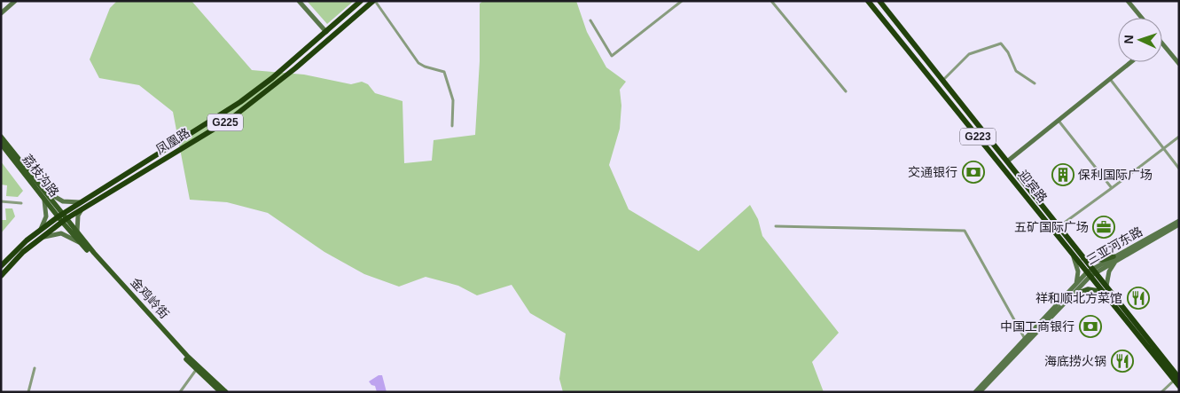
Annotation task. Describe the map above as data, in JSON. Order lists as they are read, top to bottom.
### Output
{
  "streets": {
    "highway": [
      "G225",
      "G223",
      "凤凰路",
      "迎宾路"
    ],
    "main road": ["荔枝沟路", "三亚河东路", "金鸡岭街"]
  },
  "crossings": [
    ["凤凰路", "荔枝沟路"],
    ["凤凰路", "金鸡岭街"],
    ["荔枝沟路", "金鸡岭街"],
    ["迎宾路", "三亚河东路"]
  ],
  "places": {
    "bank": ["交通银行", "中国工商银行"],
    "building": ["保利国际广场"],
    "office": ["五矿国际广场"],
    "restaurant": ["祥和顺北方菜馆", "海底捞火锅"]
  },
  "north": "left"
}
